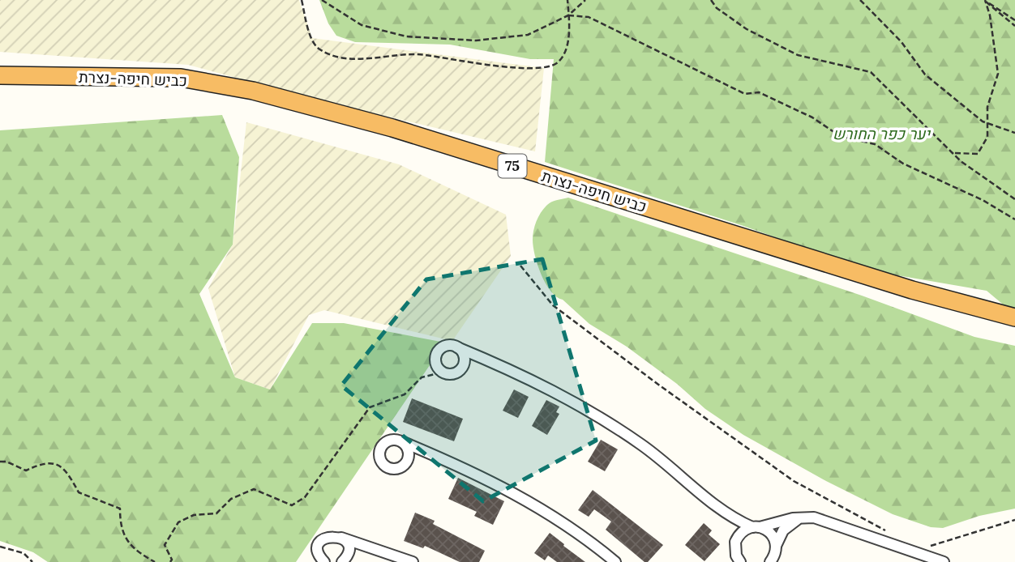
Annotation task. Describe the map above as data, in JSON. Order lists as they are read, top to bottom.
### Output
{
  "streets": {
    "highway": ["כביש חיפה-נצרת", "75"]
  },
  "parks": ["יער כפר החורש"]
}
